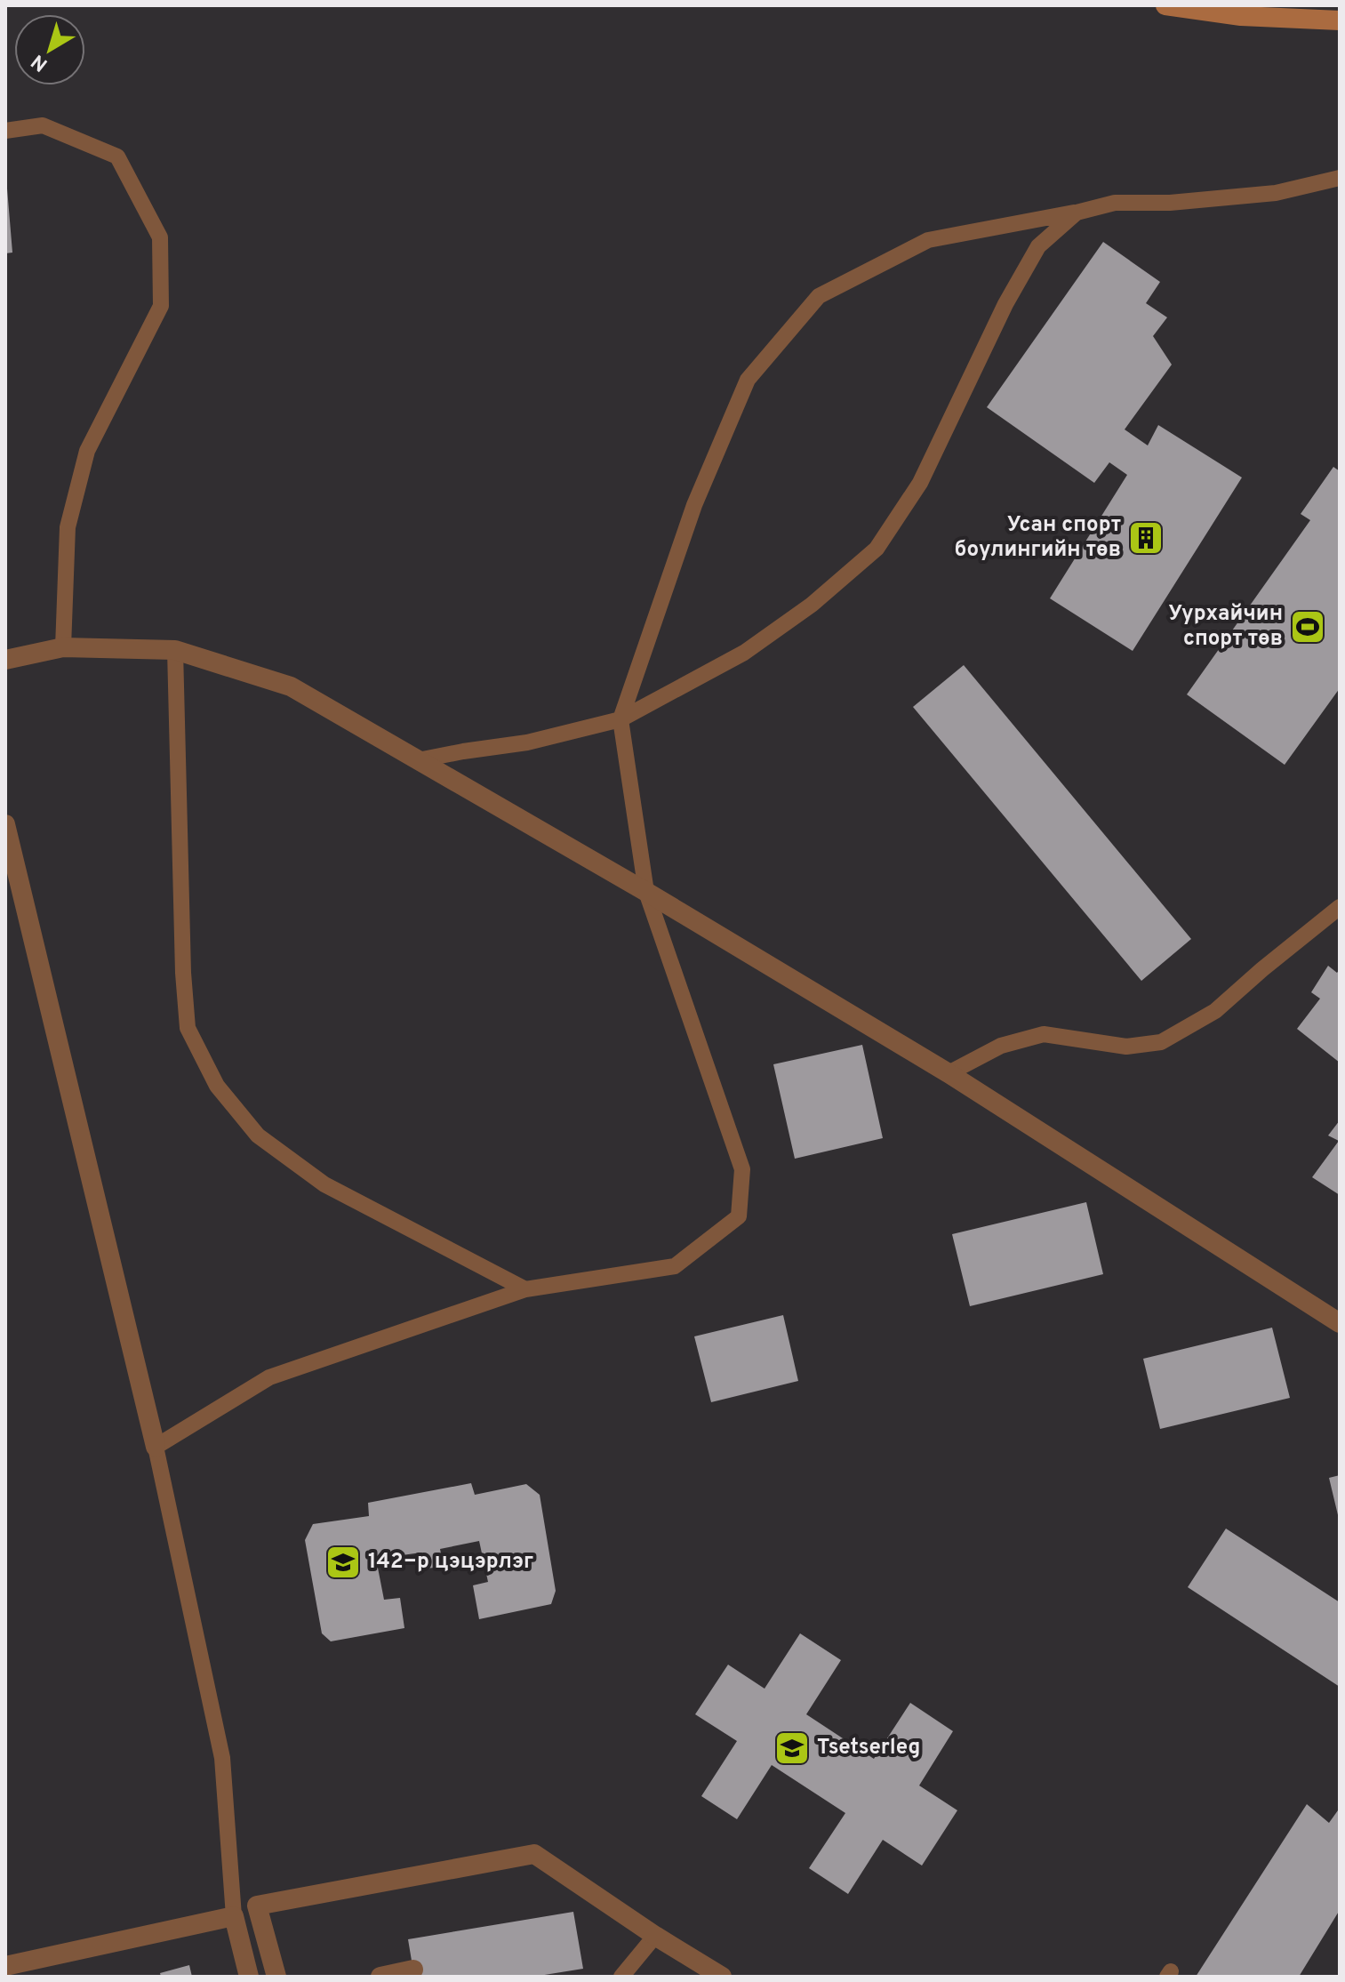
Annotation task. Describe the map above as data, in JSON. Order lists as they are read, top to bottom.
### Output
{
  "places": {
    "building": ["Усан спорт боулингийн төв"],
    "sports": ["Уурхайчин спорт төв"],
    "school or university": ["142−р цэцэрлэг", "Tsetserleg"]
  },
  "north": "bottom left"
}
